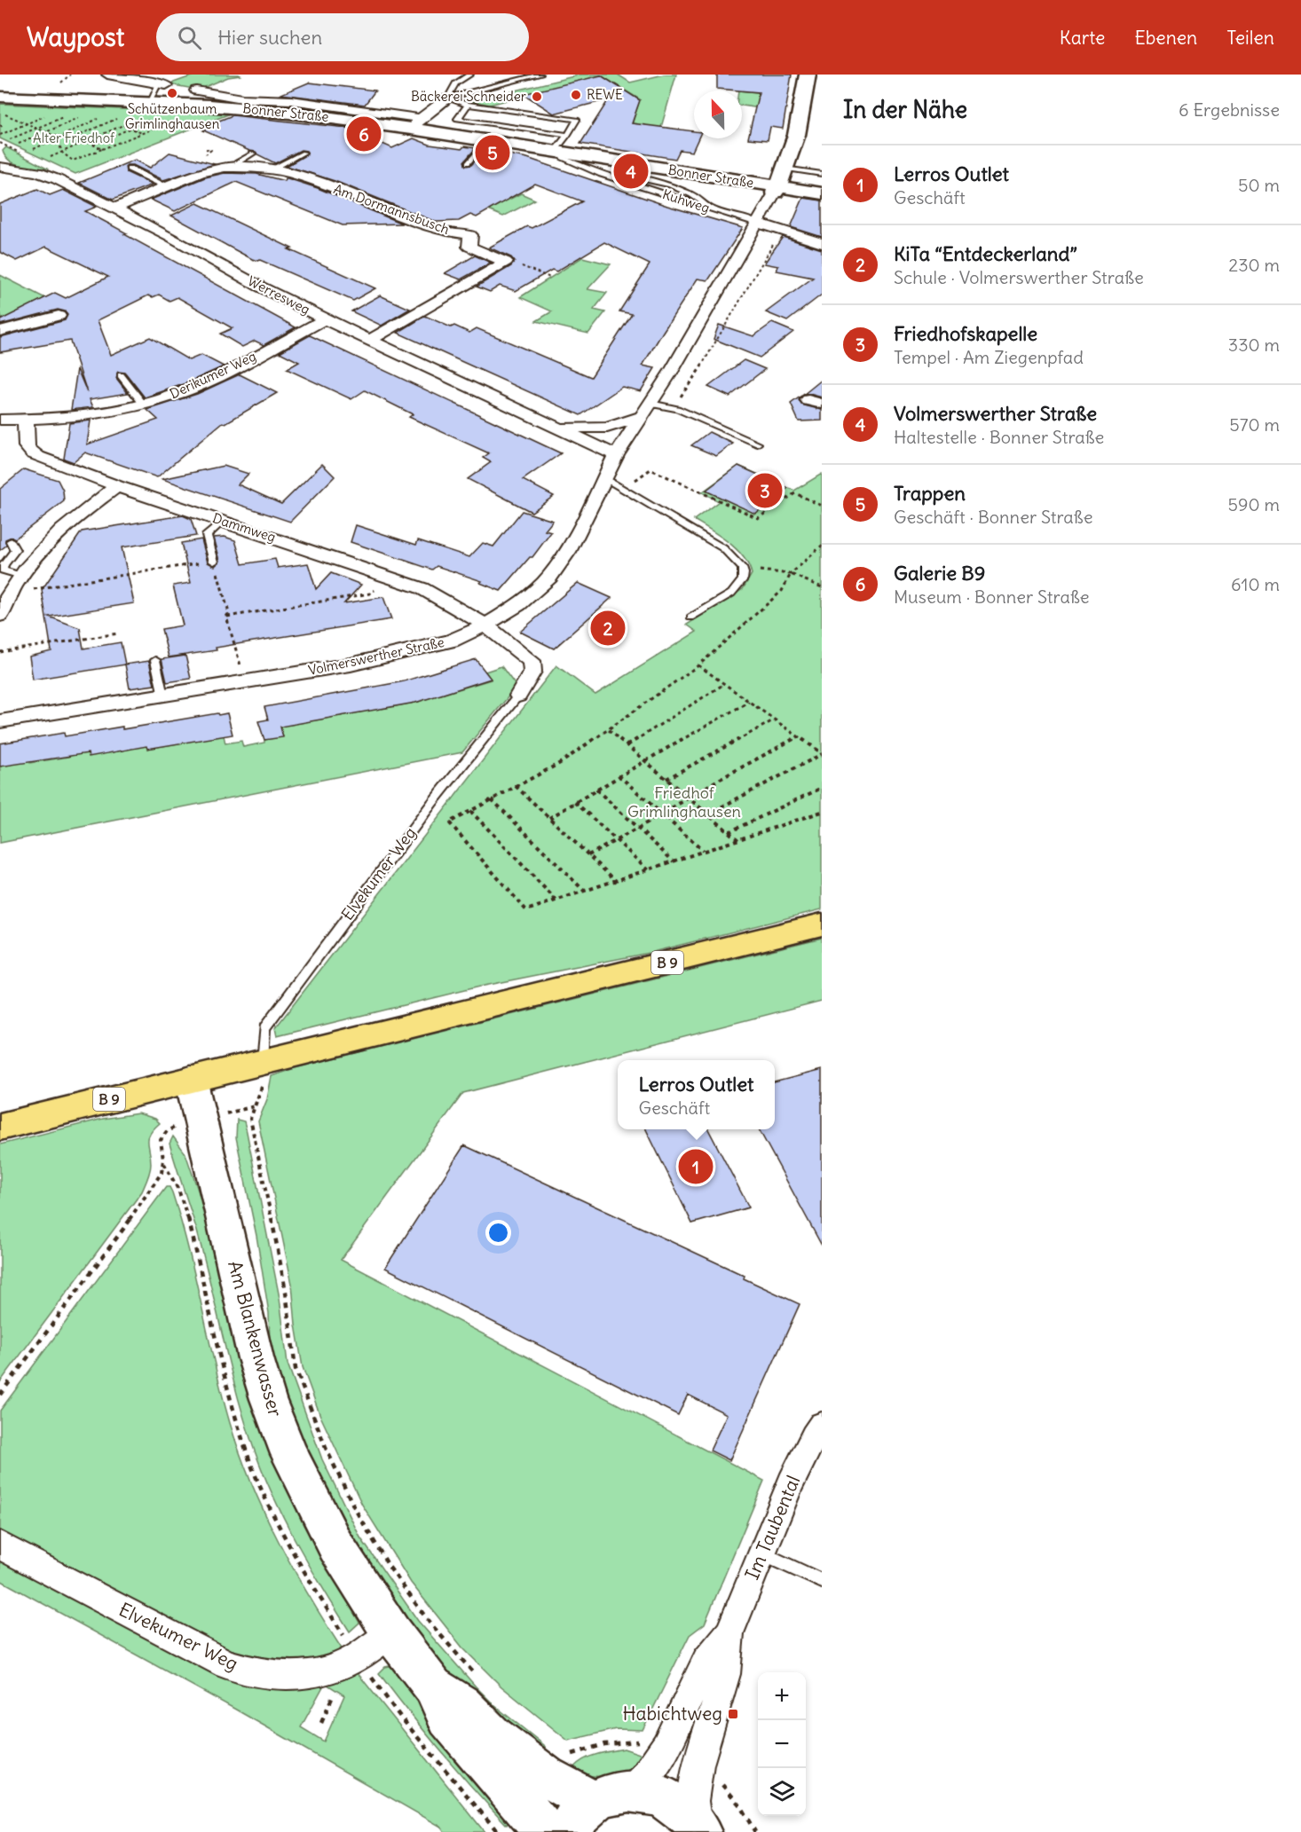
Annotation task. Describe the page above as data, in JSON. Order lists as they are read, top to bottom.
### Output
{
  "streets": {
    "main road": [
      "Bonner Straße",
      "Volmerswerther Straße",
      "B 9",
      "Am Blankenwasser"
    ],
    "street": [
      "Kuhweg",
      "Am Dormannsbusch",
      "Werresweg",
      "Derikumer Weg",
      "Dammweg",
      "Elvekumer Weg",
      "Im Taubental"
    ]
  },
  "crossings": [
    ["Bonner Straße", "Kuhweg"],
    ["Bonner Straße", "Volmerswerther Straße"],
    ["Kuhweg", "Volmerswerther Straße"],
    ["Am Dormannsbusch", "Werresweg"],
    ["Werresweg", "Derikumer Weg"],
    ["Werresweg", "Volmerswerther Straße"],
    ["Derikumer Weg", "Dammweg"],
    ["Dammweg", "Volmerswerther Straße"],
    ["Dammweg", "Elvekumer Weg"],
    ["Elvekumer Weg", "B 9"],
    ["Elvekumer Weg", "Am Blankenwasser"],
    ["B 9", "Am Blankenwasser"]
  ],
  "parks": ["Alter Friedhof", "Friedhof Grimlinghausen"],
  "places": {
    "other": ["Schützenbaum Grimlinghausen", "REWE", "Bäckerei Schneider"],
    "transit": ["Habichtweg"]
  },
  "north": "top",
  "page": {
    "header": "Waypost",
    "search": "Hier suchen",
    "nav": ["Karte", "Ebenen", "Teilen"],
    "heading": ["In der Nähe", "6 Ergebnisse"],
    "pins": [
      "6",
      "5",
      "4",
      "3",
      "2",
      "1"
    ],
    "list": [
      {
        "mark": "1",
        "name": "Lerros Outlet",
        "note": "Geschäft",
        "value": "50 m"
      },
      {
        "mark": "2",
        "name": "KiTa “Entdeckerland”",
        "note": "Schule · Volmerswerther Straße",
        "value": "230 m"
      },
      {
        "mark": "3",
        "name": "Friedhofskapelle",
        "note": "Tempel · Am Ziegenpfad",
        "value": "330 m"
      },
      {
        "mark": "4",
        "name": "Volmerswerther Straße",
        "note": "Haltestelle · Bonner Straße",
        "value": "570 m"
      },
      {
        "mark": "5",
        "name": "Trappen",
        "note": "Geschäft · Bonner Straße",
        "value": "590 m"
      },
      {
        "mark": "6",
        "name": "Galerie B9",
        "note": "Museum · Bonner Straße",
        "value": "610 m"
      }
    ],
    "popup": ["Lerros Outlet", "Geschäft"],
    "map_buttons": ["+", "−"]
  }
}
